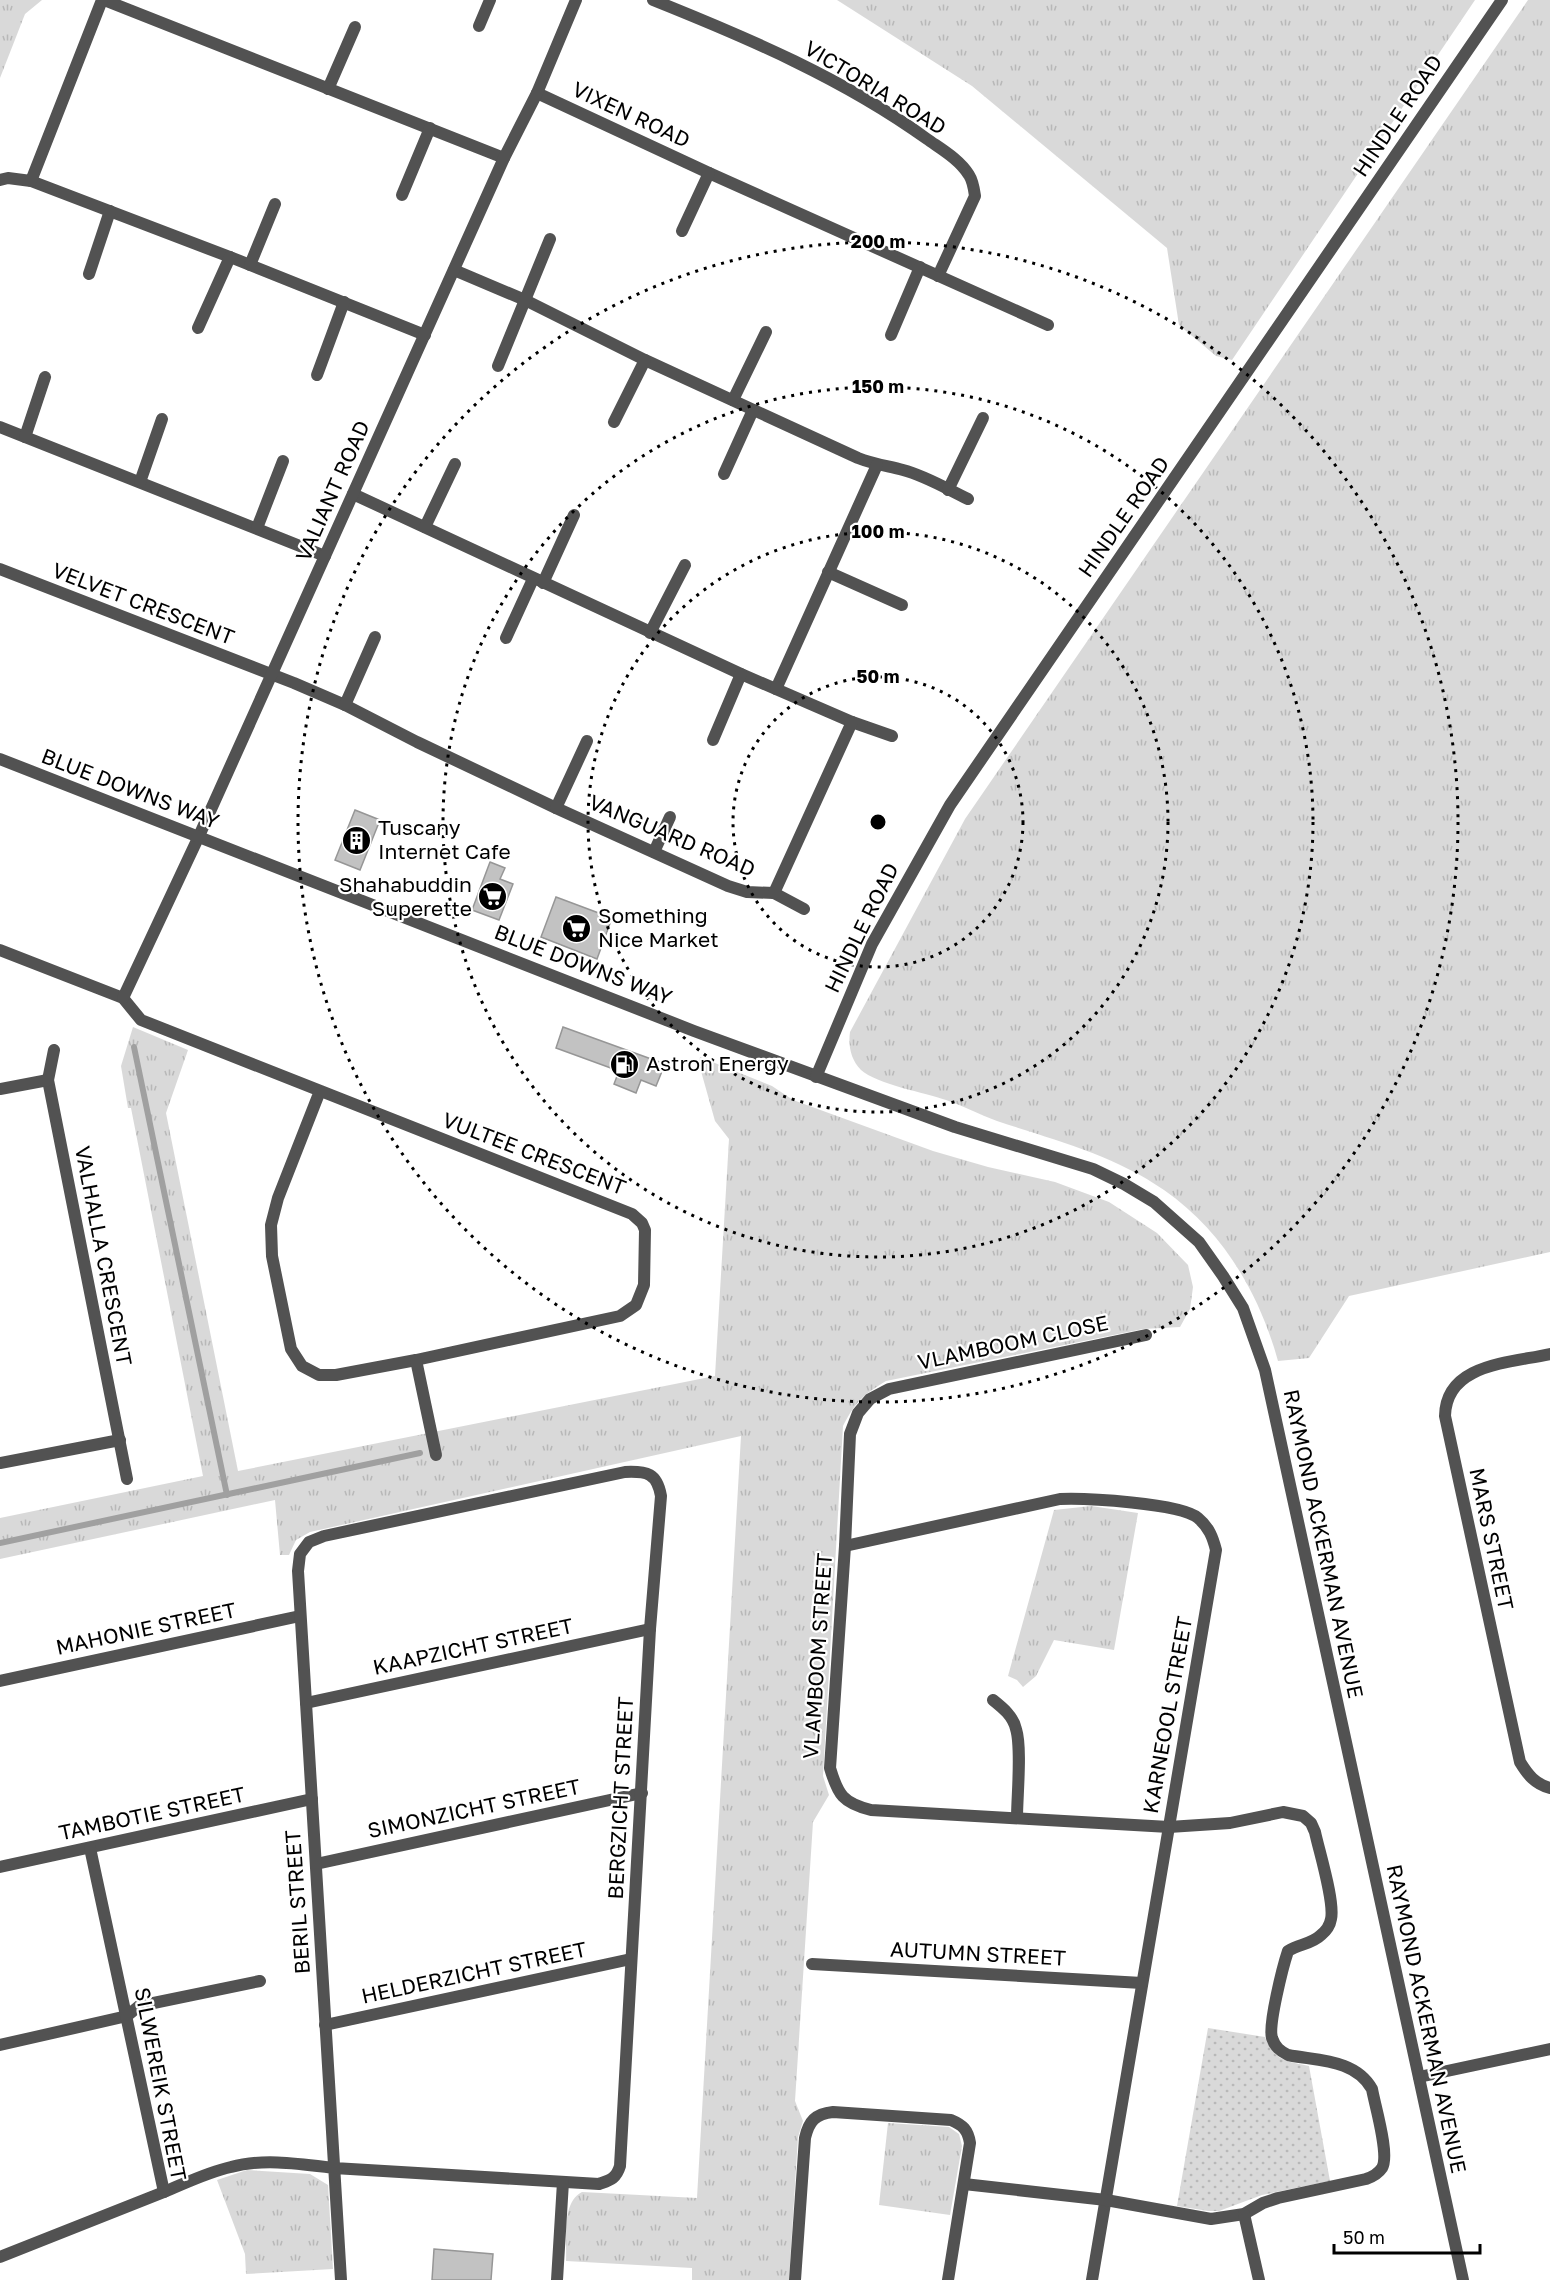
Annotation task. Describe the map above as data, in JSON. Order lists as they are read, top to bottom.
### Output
{
  "streets": {
    "street": [
      "VICTORIA ROAD",
      "VIXEN ROAD",
      "HINDLE ROAD",
      "VALIANT ROAD",
      "VELVET CRESCENT",
      "BLUE DOWNS WAY",
      "VANGUARD ROAD",
      "VULTEE CRESCENT",
      "VALHALLA CRESCENT",
      "VLAMBOOM CLOSE",
      "MARS STREET",
      "RAYMOND ACKERMAN AVENUE",
      "MAHONIE STREET",
      "KAAPZICHT STREET",
      "VLAMBOOM STREET",
      "KARNEOOL STREET",
      "BERGZICHT STREET",
      "SIMONZICHT STREET",
      "TAMBOTIE STREET",
      "BERIL STREET",
      "AUTUMN STREET",
      "HELDERZICHT STREET",
      "SILWEREIK STREET"
    ]
  },
  "crossings": [
    ["VICTORIA ROAD", "VIXEN ROAD"],
    ["VIXEN ROAD", "VALIANT ROAD"],
    ["HINDLE ROAD", "BLUE DOWNS WAY"],
    ["HINDLE ROAD", "RAYMOND ACKERMAN AVENUE"],
    ["VALIANT ROAD", "VELVET CRESCENT"],
    ["VALIANT ROAD", "BLUE DOWNS WAY"],
    ["VALIANT ROAD", "VANGUARD ROAD"],
    ["VALIANT ROAD", "VULTEE CRESCENT"],
    ["VELVET CRESCENT", "VANGUARD ROAD"],
    ["BLUE DOWNS WAY", "RAYMOND ACKERMAN AVENUE"],
    ["VLAMBOOM CLOSE", "VLAMBOOM STREET"],
    ["MAHONIE STREET", "BERIL STREET"],
    ["KAAPZICHT STREET", "BERGZICHT STREET"],
    ["KAAPZICHT STREET", "BERIL STREET"],
    ["VLAMBOOM STREET", "KARNEOOL STREET"],
    ["KARNEOOL STREET", "AUTUMN STREET"],
    ["BERGZICHT STREET", "SIMONZICHT STREET"],
    ["BERGZICHT STREET", "BERIL STREET"],
    ["BERGZICHT STREET", "HELDERZICHT STREET"],
    ["BERGZICHT STREET", "SILWEREIK STREET"],
    ["SIMONZICHT STREET", "BERIL STREET"],
    ["TAMBOTIE STREET", "BERIL STREET"],
    ["TAMBOTIE STREET", "SILWEREIK STREET"],
    ["BERIL STREET", "HELDERZICHT STREET"]
  ],
  "places": {
    "building": ["Tuscany Internet Cafe"],
    "supermarket": ["Shahabuddin Superette", "Something Nice Market"],
    "fuel station": ["Astron Energy"]
  },
  "scale_bar": "50 m",
  "rings": [
    "200 m",
    "150 m",
    "100 m",
    "50 m"
  ]
}
